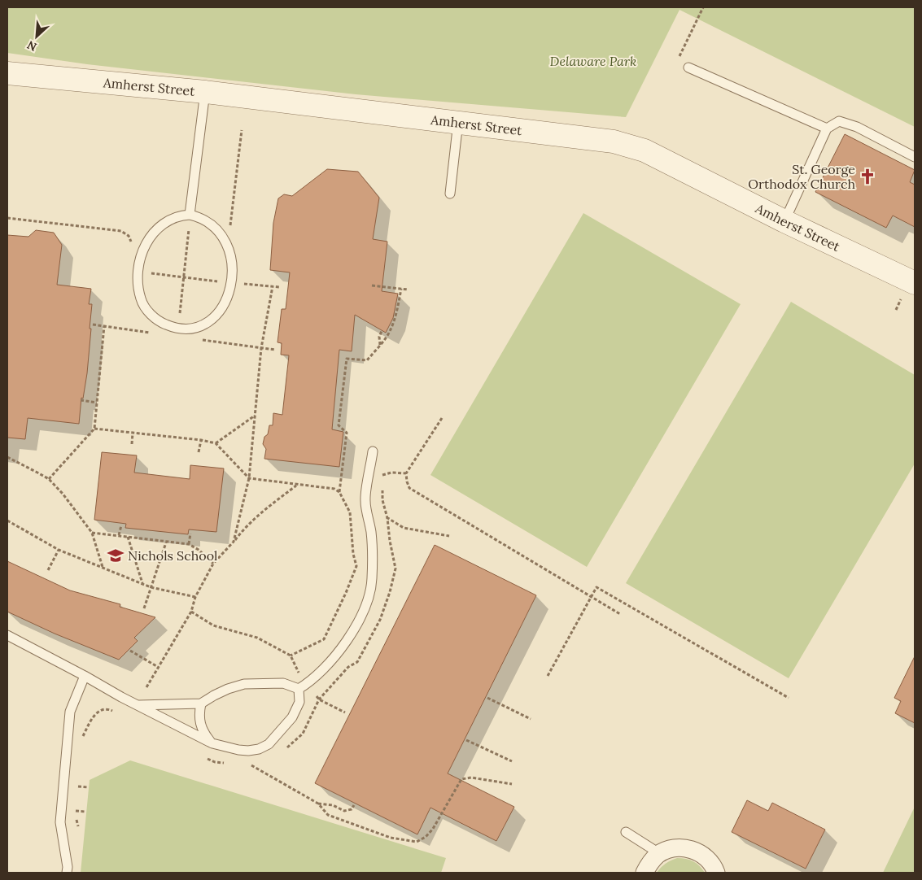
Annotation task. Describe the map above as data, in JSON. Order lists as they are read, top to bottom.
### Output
{
  "streets": {
    "street": ["Amherst Street"]
  },
  "parks": ["Delaware Park"],
  "places": {
    "church": ["St. George Orthodox Church"],
    "school or university": ["Nichols School"]
  },
  "north": "bottom left"
}
